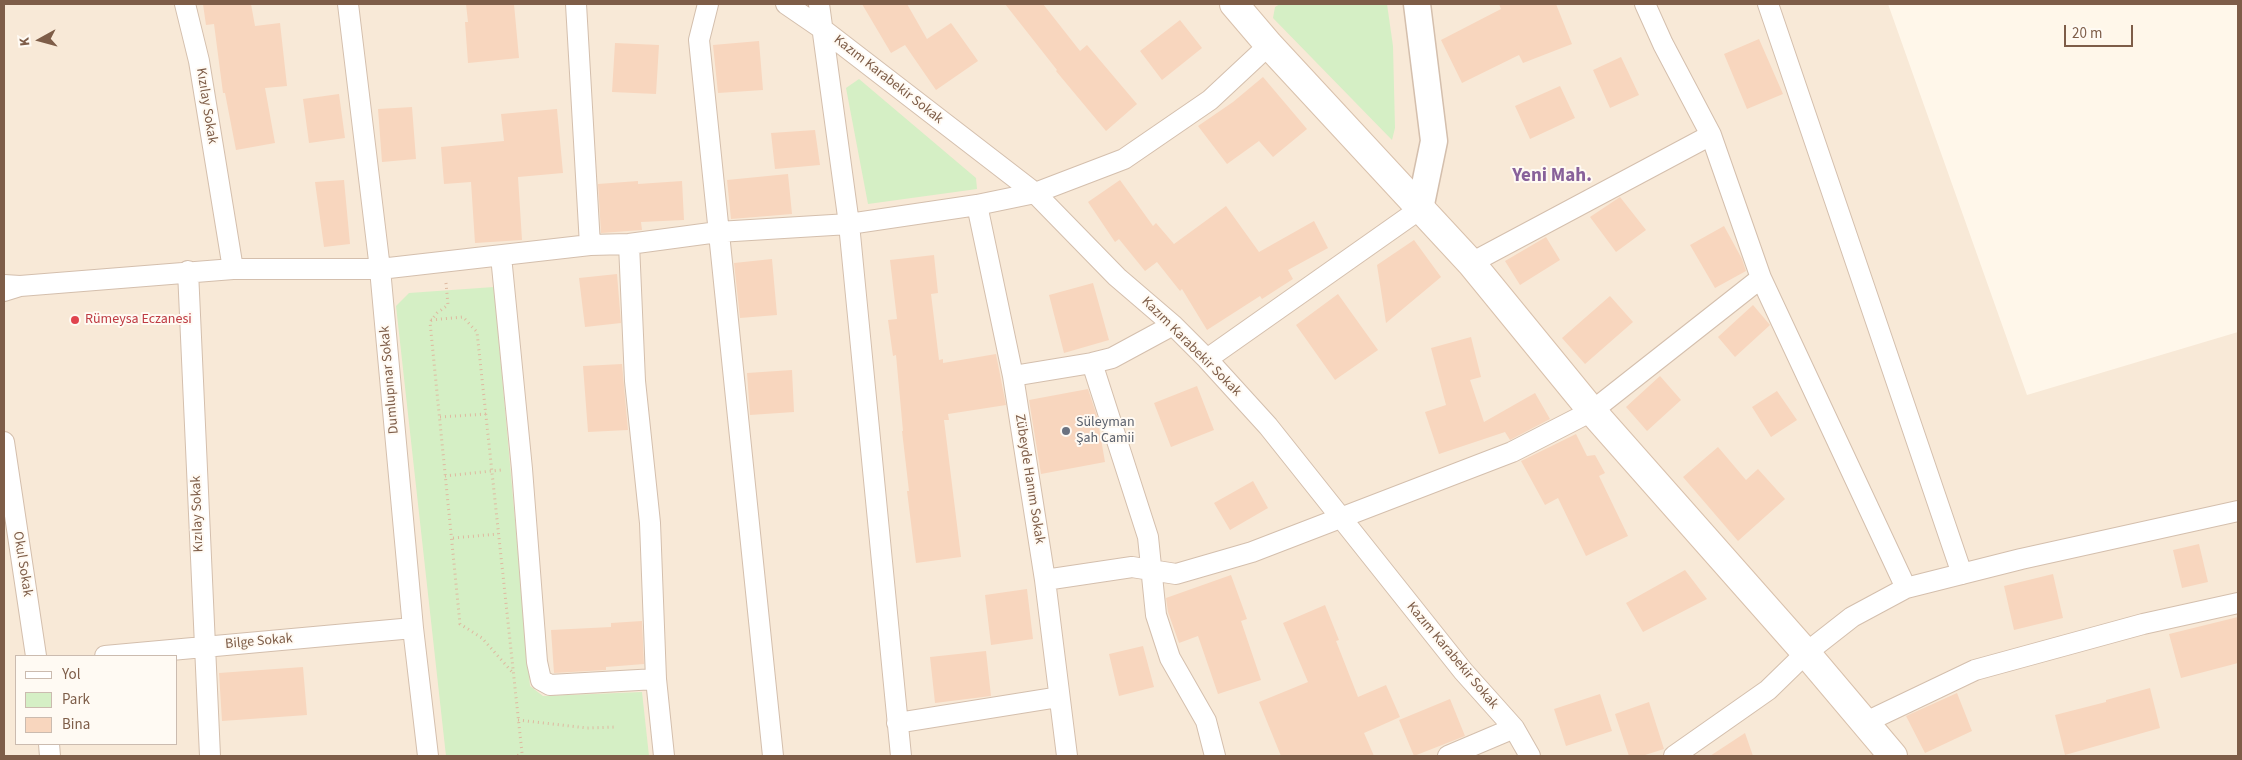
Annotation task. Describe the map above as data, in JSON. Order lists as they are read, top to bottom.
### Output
{
  "streets": {
    "street": [
      "Kazım Karabekir Sokak",
      "Kızılay Sokak",
      "Dumlupınar Sokak",
      "Zübeyde Hanım Sokak",
      "Okul Sokak",
      "Bilge Sokak"
    ]
  },
  "crossings": [
    ["Kızılay Sokak", "Bilge Sokak"],
    ["Dumlupınar Sokak", "Bilge Sokak"]
  ],
  "districts": ["Yeni Mah."],
  "places": ["Rümeysa Eczanesi", "Süleyman Şah Camii"],
  "legend": ["Yol", "Park", "Bina"],
  "scale_bar": "20 m",
  "north": "left"
}
